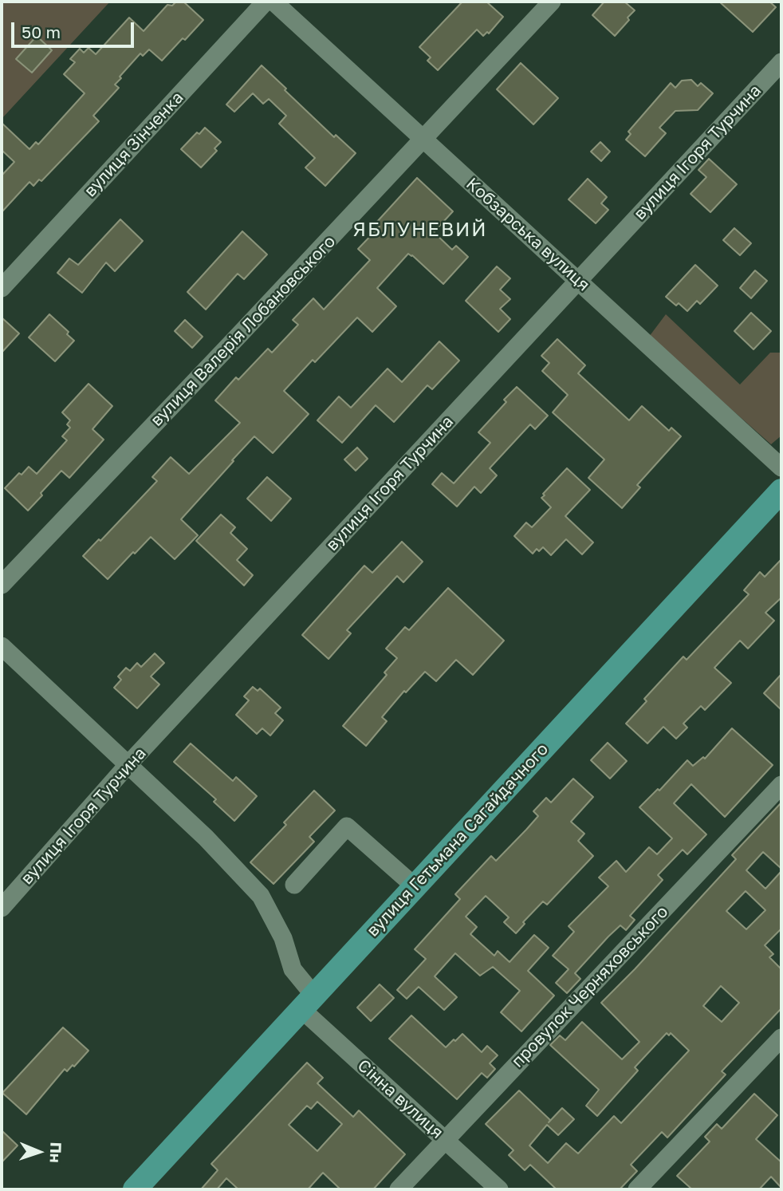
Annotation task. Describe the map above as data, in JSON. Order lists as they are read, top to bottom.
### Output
{
  "streets": {
    "main road": ["вулиця Гетьмана Сагайдачного"],
    "street": [
      "вулиця Зінченка",
      "вулиця Ігоря Турчина",
      "Кобзарська вулиця",
      "вулиця Валерія Лобановського",
      "провулок Черняховського",
      "Сінна вулиця"
    ]
  },
  "crossings": [
    ["вулиця Ігоря Турчина", "Кобзарська вулиця"],
    ["вулиця Ігоря Турчина", "Сінна вулиця"],
    ["Кобзарська вулиця", "вулиця Валерія Лобановського"],
    ["вулиця Гетьмана Сагайдачного", "Сінна вулиця"],
    ["провулок Черняховського", "Сінна вулиця"]
  ],
  "districts": ["ЯБЛУНЕВИЙ"],
  "scale_bar": "50 m",
  "north": "right"
}
